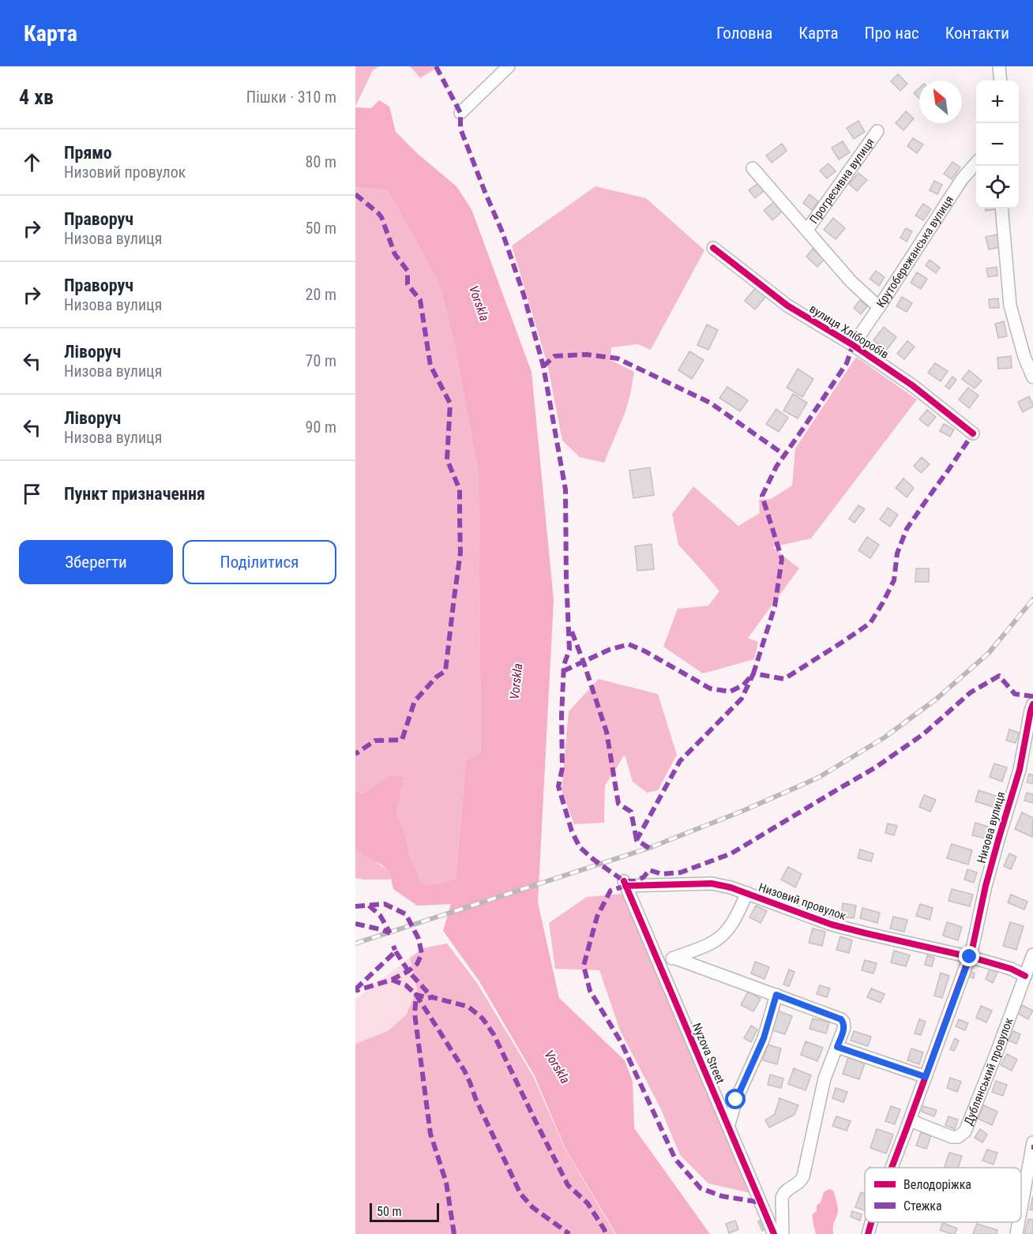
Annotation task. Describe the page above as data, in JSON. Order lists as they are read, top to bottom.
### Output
{
  "streets": {
    "street": [
      "Прогресивна вулиця",
      "Крутобережанська вулиця",
      "вулиця Хліборобів",
      "Низова вулиця",
      "Низовий провулок",
      "Nyzova Street",
      "Дублянський провулок"
    ]
  },
  "crossings": [
    ["Прогресивна вулиця", "Крутобережанська вулиця"],
    ["Крутобережанська вулиця", "вулиця Хліборобів"],
    ["Низова вулиця", "Низовий провулок"],
    ["Низова вулиця", "Дублянський провулок"],
    ["Низовий провулок", "Nyzova Street"]
  ],
  "water": ["Vorskla"],
  "legend": ["Велодоріжка", "Стежка"],
  "scale_bar": "50 m",
  "north": "top left",
  "page": {
    "header": "Карта",
    "nav": [
      "Головна",
      "Карта",
      "Про нас",
      "Контакти"
    ],
    "heading": ["4 хв", "Пішки · 310 m"],
    "map_buttons": ["+", "−"],
    "list": [
      ["Прямо", "Низовий провулок", "80 m"],
      ["Праворуч", "Низова вулиця", "50 m"],
      ["Праворуч", "Низова вулиця", "20 m"],
      ["Ліворуч", "Низова вулиця", "70 m"],
      ["Ліворуч", "Низова вулиця", "90 m"],
      "Пункт призначення"
    ],
    "buttons": ["Зберегти", "Поділитися"],
    "scale": "50 m"
  }
}
